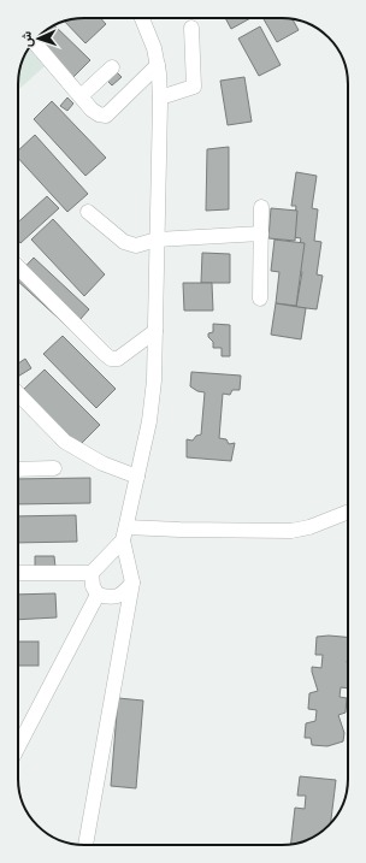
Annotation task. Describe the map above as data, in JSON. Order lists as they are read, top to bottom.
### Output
{
  "north": "left"
}
